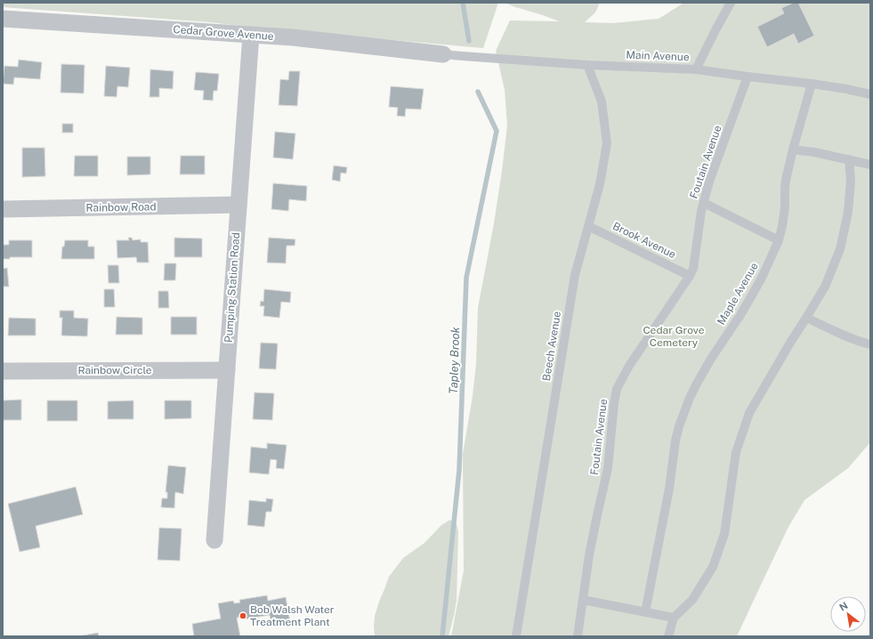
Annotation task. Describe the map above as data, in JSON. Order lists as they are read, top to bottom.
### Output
{
  "streets": {
    "street": [
      "Cedar Grove Avenue",
      "Rainbow Road",
      "Pumping Station Road",
      "Rainbow Circle"
    ],
    "lane": [
      "Main Avenue",
      "Foutain Avenue",
      "Brook Avenue",
      "Maple Avenue",
      "Beech Avenue"
    ]
  },
  "crossings": [
    ["Cedar Grove Avenue", "Main Avenue"],
    ["Cedar Grove Avenue", "Pumping Station Road"],
    ["Main Avenue", "Foutain Avenue"],
    ["Main Avenue", "Maple Avenue"],
    ["Main Avenue", "Beech Avenue"],
    ["Foutain Avenue", "Brook Avenue"],
    ["Rainbow Road", "Pumping Station Road"],
    ["Brook Avenue", "Beech Avenue"],
    ["Pumping Station Road", "Rainbow Circle"]
  ],
  "water": ["Tapley Brook"],
  "parks": ["Cedar Grove Cemetery"],
  "places": ["Bob Walsh Water Treatment Plant"],
  "north": "top left"
}
